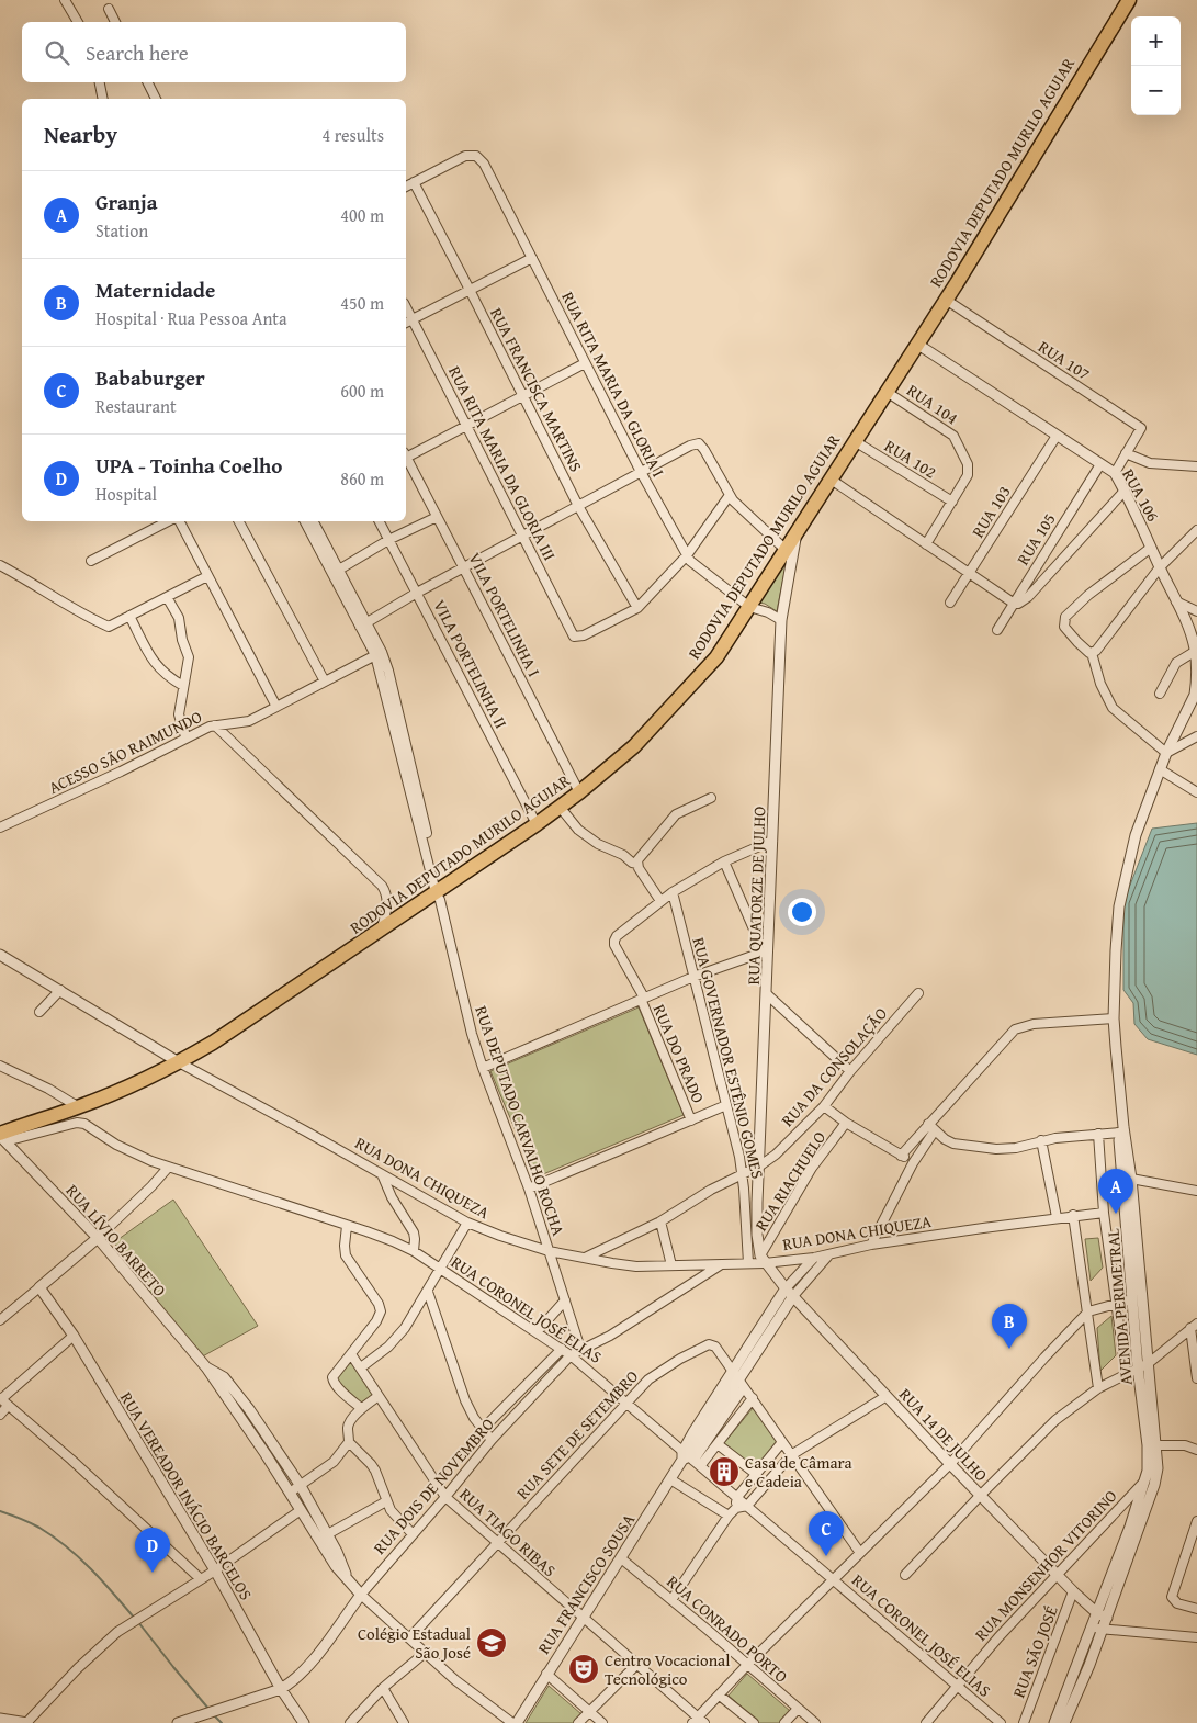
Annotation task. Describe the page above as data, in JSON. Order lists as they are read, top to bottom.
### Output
{
  "streets": {
    "highway": ["RODOVIA DEPUTADO MURILO AGUIAR"],
    "street": [
      "RUA 107",
      "RUA RITA MARIA DA GLORIA I",
      "RUA FRANCISCA MARTINS",
      "RUA 104",
      "RUA 102",
      "RUA RITA MARIA DA GLORIA III",
      "RUA 106",
      "RUA 103",
      "RUA 105",
      "VILA PORTELINHA I",
      "VILA PORTELINHA II",
      "ACESSO SÃO RAIMUNDO",
      "RUA QUATORZE DE JULHO",
      "RUA DO PRADO",
      "RUA GOVERNADOR ESTÊNIO GOMES",
      "RUA DA CONSOLAÇÃO",
      "RUA DEPUTADO CARVALHO ROCHA",
      "RUA DONA CHIQUEZA",
      "RUA RIACHUELO",
      "RUA LÍVIO BARRETO",
      "AVENIDA PERIMETRAL",
      "RUA CORONEL JOSÉ ELIAS",
      "RUA SETE DE SETEMBRO",
      "RUA 14 DE JULHO",
      "RUA DOIS DE NOVEMBRO",
      "RUA VEREADOR INÁCIO BARCELOS",
      "RUA TIAGO RIBAS",
      "RUA MONSENHOR VITORINO",
      "RUA FRANCISCO SOUSA",
      "RUA CONRADO PORTO",
      "RUA SÃO JOSÉ"
    ]
  },
  "crossings": [
    ["RODOVIA DEPUTADO MURILO AGUIAR", "RUA 107"],
    ["RODOVIA DEPUTADO MURILO AGUIAR", "RUA RITA MARIA DA GLORIA I"],
    ["RODOVIA DEPUTADO MURILO AGUIAR", "RUA 104"],
    ["RODOVIA DEPUTADO MURILO AGUIAR", "RUA 102"],
    ["RODOVIA DEPUTADO MURILO AGUIAR", "RUA 106"],
    ["RODOVIA DEPUTADO MURILO AGUIAR", "VILA PORTELINHA I"],
    ["RODOVIA DEPUTADO MURILO AGUIAR", "VILA PORTELINHA II"],
    ["RODOVIA DEPUTADO MURILO AGUIAR", "RUA QUATORZE DE JULHO"],
    ["RODOVIA DEPUTADO MURILO AGUIAR", "RUA DEPUTADO CARVALHO ROCHA"],
    ["RODOVIA DEPUTADO MURILO AGUIAR", "RUA DONA CHIQUEZA"],
    ["RODOVIA DEPUTADO MURILO AGUIAR", "RUA LÍVIO BARRETO"],
    ["RODOVIA DEPUTADO MURILO AGUIAR", "RUA CORONEL JOSÉ ELIAS"],
    ["RUA 107", "RUA 106"],
    ["RUA RITA MARIA DA GLORIA I", "RUA FRANCISCA MARTINS"],
    ["RUA RITA MARIA DA GLORIA I", "RUA QUATORZE DE JULHO"],
    ["RUA FRANCISCA MARTINS", "RUA RITA MARIA DA GLORIA III"],
    ["RUA 104", "RUA 102"],
    ["RUA 106", "RUA 103"],
    ["RUA 106", "RUA 105"],
    ["ACESSO SÃO RAIMUNDO", "RUA DEPUTADO CARVALHO ROCHA"],
    ["RUA QUATORZE DE JULHO", "RUA DA CONSOLAÇÃO"],
    ["RUA QUATORZE DE JULHO", "RUA DONA CHIQUEZA"],
    ["RUA QUATORZE DE JULHO", "RUA RIACHUELO"],
    ["RUA QUATORZE DE JULHO", "RUA 14 DE JULHO"],
    ["RUA GOVERNADOR ESTÊNIO GOMES", "RUA DA CONSOLAÇÃO"],
    ["RUA GOVERNADOR ESTÊNIO GOMES", "RUA DONA CHIQUEZA"],
    ["RUA DA CONSOLAÇÃO", "RUA DONA CHIQUEZA"],
    ["RUA DEPUTADO CARVALHO ROCHA", "RUA DONA CHIQUEZA"],
    ["RUA DEPUTADO CARVALHO ROCHA", "RUA DOIS DE NOVEMBRO"],
    ["RUA DONA CHIQUEZA", "RUA RIACHUELO"],
    ["RUA DONA CHIQUEZA", "RUA 14 DE JULHO"],
    ["RUA DONA CHIQUEZA", "RUA DOIS DE NOVEMBRO"],
    ["RUA DONA CHIQUEZA", "RUA FRANCISCO SOUSA"],
    ["RUA RIACHUELO", "RUA 14 DE JULHO"],
    ["RUA LÍVIO BARRETO", "RUA CORONEL JOSÉ ELIAS"],
    ["RUA LÍVIO BARRETO", "RUA SETE DE SETEMBRO"],
    ["RUA LÍVIO BARRETO", "RUA DOIS DE NOVEMBRO"],
    ["AVENIDA PERIMETRAL", "RUA 14 DE JULHO"],
    ["AVENIDA PERIMETRAL", "RUA MONSENHOR VITORINO"],
    ["RUA CORONEL JOSÉ ELIAS", "RUA SETE DE SETEMBRO"],
    ["RUA CORONEL JOSÉ ELIAS", "RUA DOIS DE NOVEMBRO"],
    ["RUA CORONEL JOSÉ ELIAS", "RUA MONSENHOR VITORINO"],
    ["RUA CORONEL JOSÉ ELIAS", "RUA FRANCISCO SOUSA"],
    ["RUA SETE DE SETEMBRO", "RUA TIAGO RIBAS"],
    ["RUA SETE DE SETEMBRO", "RUA FRANCISCO SOUSA"],
    ["RUA 14 DE JULHO", "RUA MONSENHOR VITORINO"],
    ["RUA 14 DE JULHO", "RUA FRANCISCO SOUSA"],
    ["RUA 14 DE JULHO", "RUA SÃO JOSÉ"],
    ["RUA DOIS DE NOVEMBRO", "RUA VEREADOR INÁCIO BARCELOS"],
    ["RUA DOIS DE NOVEMBRO", "RUA TIAGO RIBAS"],
    ["RUA TIAGO RIBAS", "RUA FRANCISCO SOUSA"],
    ["RUA FRANCISCO SOUSA", "RUA CONRADO PORTO"]
  ],
  "places": {
    "building": ["Casa de Câmara e Cadeia"],
    "school or university": ["Colégio Estadual São José"],
    "theatre": ["Centro Vocacional Tecnológico"]
  },
  "page": {
    "map_buttons": ["+", "−"],
    "search": "Search here",
    "heading": ["Nearby", "4 results"],
    "list": [
      {
        "mark": "A",
        "name": "Granja",
        "note": "Station",
        "value": "400 m"
      },
      {
        "mark": "B",
        "name": "Maternidade",
        "note": "Hospital · Rua Pessoa Anta",
        "value": "450 m"
      },
      {
        "mark": "C",
        "name": "Bababurger",
        "note": "Restaurant",
        "value": "600 m"
      },
      {
        "mark": "D",
        "name": "UPA - Toinha Coelho",
        "note": "Hospital",
        "value": "860 m"
      }
    ],
    "pins": [
      "A",
      "B",
      "C",
      "D"
    ]
  }
}
